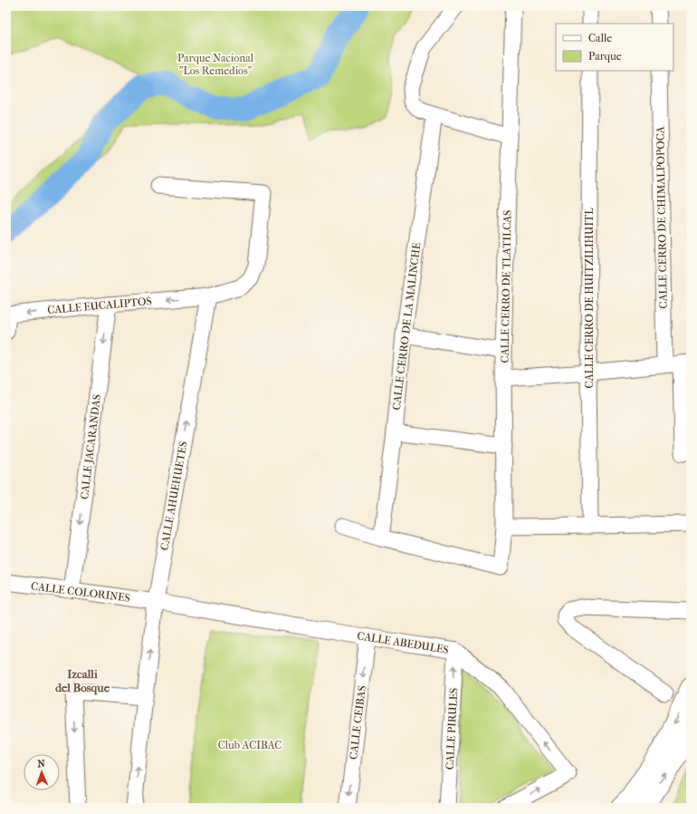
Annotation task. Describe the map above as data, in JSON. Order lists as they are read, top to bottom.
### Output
{
  "streets": {
    "street": [
      "CALLE CERRO DE CHIMALPOPOCA",
      "CALLE CERRO DE TLATILCAS",
      "CALLE CERRO DE HUITZILIHUITL",
      "CALLE EUCALIPTOS",
      "CALLE CERRO DE LA MALINCHE",
      "CALLE JACARANDAS",
      "CALLE AHUEHUETES",
      "CALLE COLORINES",
      "CALLE ABEDULES",
      "CALLE CEIBAS",
      "CALLE PIRULES"
    ]
  },
  "crossings": [
    ["CALLE CERRO DE TLATILCAS", "CALLE CERRO DE LA MALINCHE"],
    ["CALLE EUCALIPTOS", "CALLE JACARANDAS"],
    ["CALLE EUCALIPTOS", "CALLE AHUEHUETES"],
    ["CALLE JACARANDAS", "CALLE COLORINES"],
    ["CALLE AHUEHUETES", "CALLE COLORINES"],
    ["CALLE AHUEHUETES", "CALLE ABEDULES"],
    ["CALLE COLORINES", "CALLE ABEDULES"],
    ["CALLE ABEDULES", "CALLE CEIBAS"],
    ["CALLE ABEDULES", "CALLE PIRULES"]
  ],
  "one_way": [
    "CALLE EUCALIPTOS",
    "CALLE JACARANDAS",
    "CALLE AHUEHUETES",
    "CALLE CEIBAS",
    "CALLE PIRULES"
  ],
  "districts": ["Izcalli del Bosque"],
  "parks": ["Parque Nacional \"Los Remedios\"", "Club ACIBAC"],
  "legend": ["Calle", "Parque"],
  "north": "top"
}
